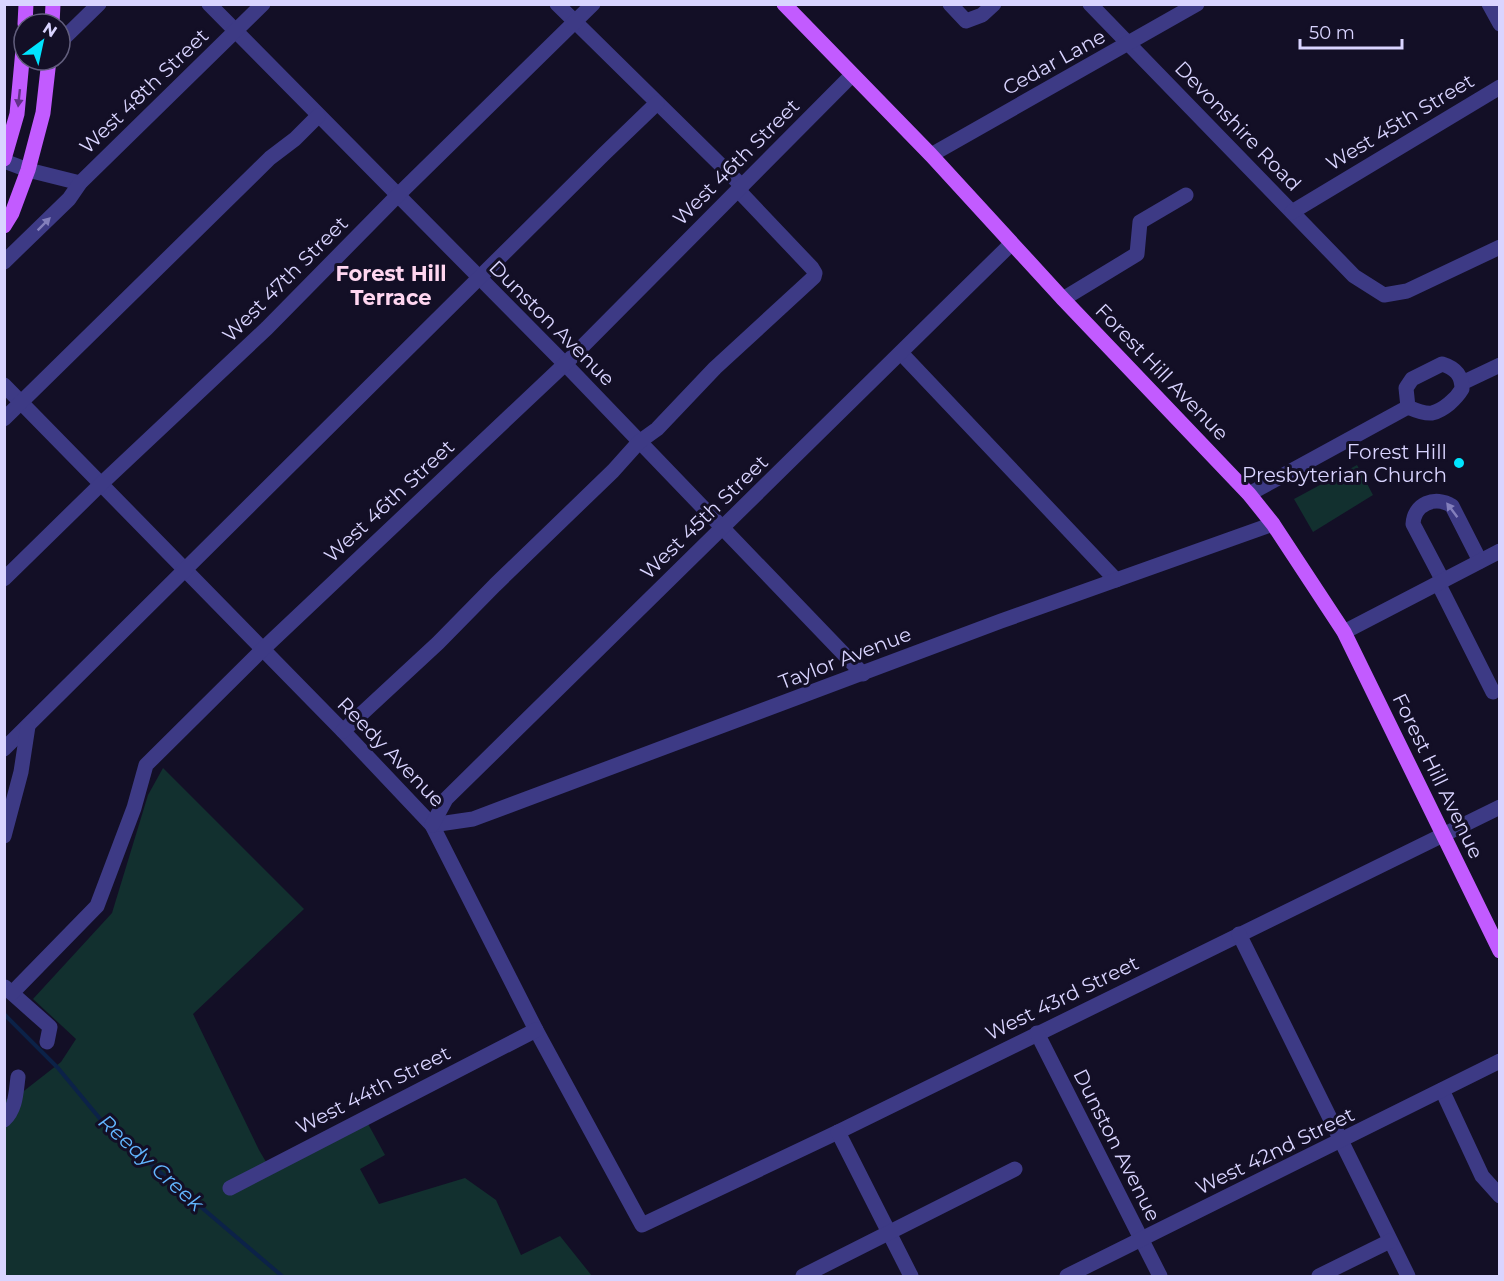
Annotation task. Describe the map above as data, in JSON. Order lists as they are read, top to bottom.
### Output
{
  "streets": {
    "main road": ["Forest Hill Avenue"],
    "street": [
      "Cedar Lane",
      "West 48th Street",
      "West 45th Street",
      "Devonshire Road",
      "West 46th Street",
      "West 47th Street",
      "Dunston Avenue",
      "Taylor Avenue",
      "Reedy Avenue",
      "West 43rd Street",
      "West 44th Street",
      "West 42nd Street"
    ]
  },
  "crossings": [
    ["Cedar Lane", "Devonshire Road"],
    ["Cedar Lane", "Forest Hill Avenue"],
    ["West 48th Street", "Dunston Avenue"],
    ["West 45th Street", "Devonshire Road"],
    ["West 45th Street", "Dunston Avenue"],
    ["West 45th Street", "Forest Hill Avenue"],
    ["West 45th Street", "Taylor Avenue"],
    ["West 45th Street", "Reedy Avenue"],
    ["West 46th Street", "Dunston Avenue"],
    ["West 46th Street", "Forest Hill Avenue"],
    ["West 46th Street", "Reedy Avenue"],
    ["West 47th Street", "Dunston Avenue"],
    ["West 47th Street", "Reedy Avenue"],
    ["Dunston Avenue", "Taylor Avenue"],
    ["Dunston Avenue", "West 43rd Street"],
    ["Dunston Avenue", "West 42nd Street"],
    ["Forest Hill Avenue", "Taylor Avenue"],
    ["Forest Hill Avenue", "West 43rd Street"],
    ["Taylor Avenue", "Reedy Avenue"],
    ["Reedy Avenue", "West 43rd Street"],
    ["Reedy Avenue", "West 44th Street"]
  ],
  "districts": ["Forest Hill Terrace"],
  "water": ["Reedy Creek"],
  "places": ["Forest Hill Presbyterian Church"],
  "scale_bar": "50 m",
  "north": "top right"
}
